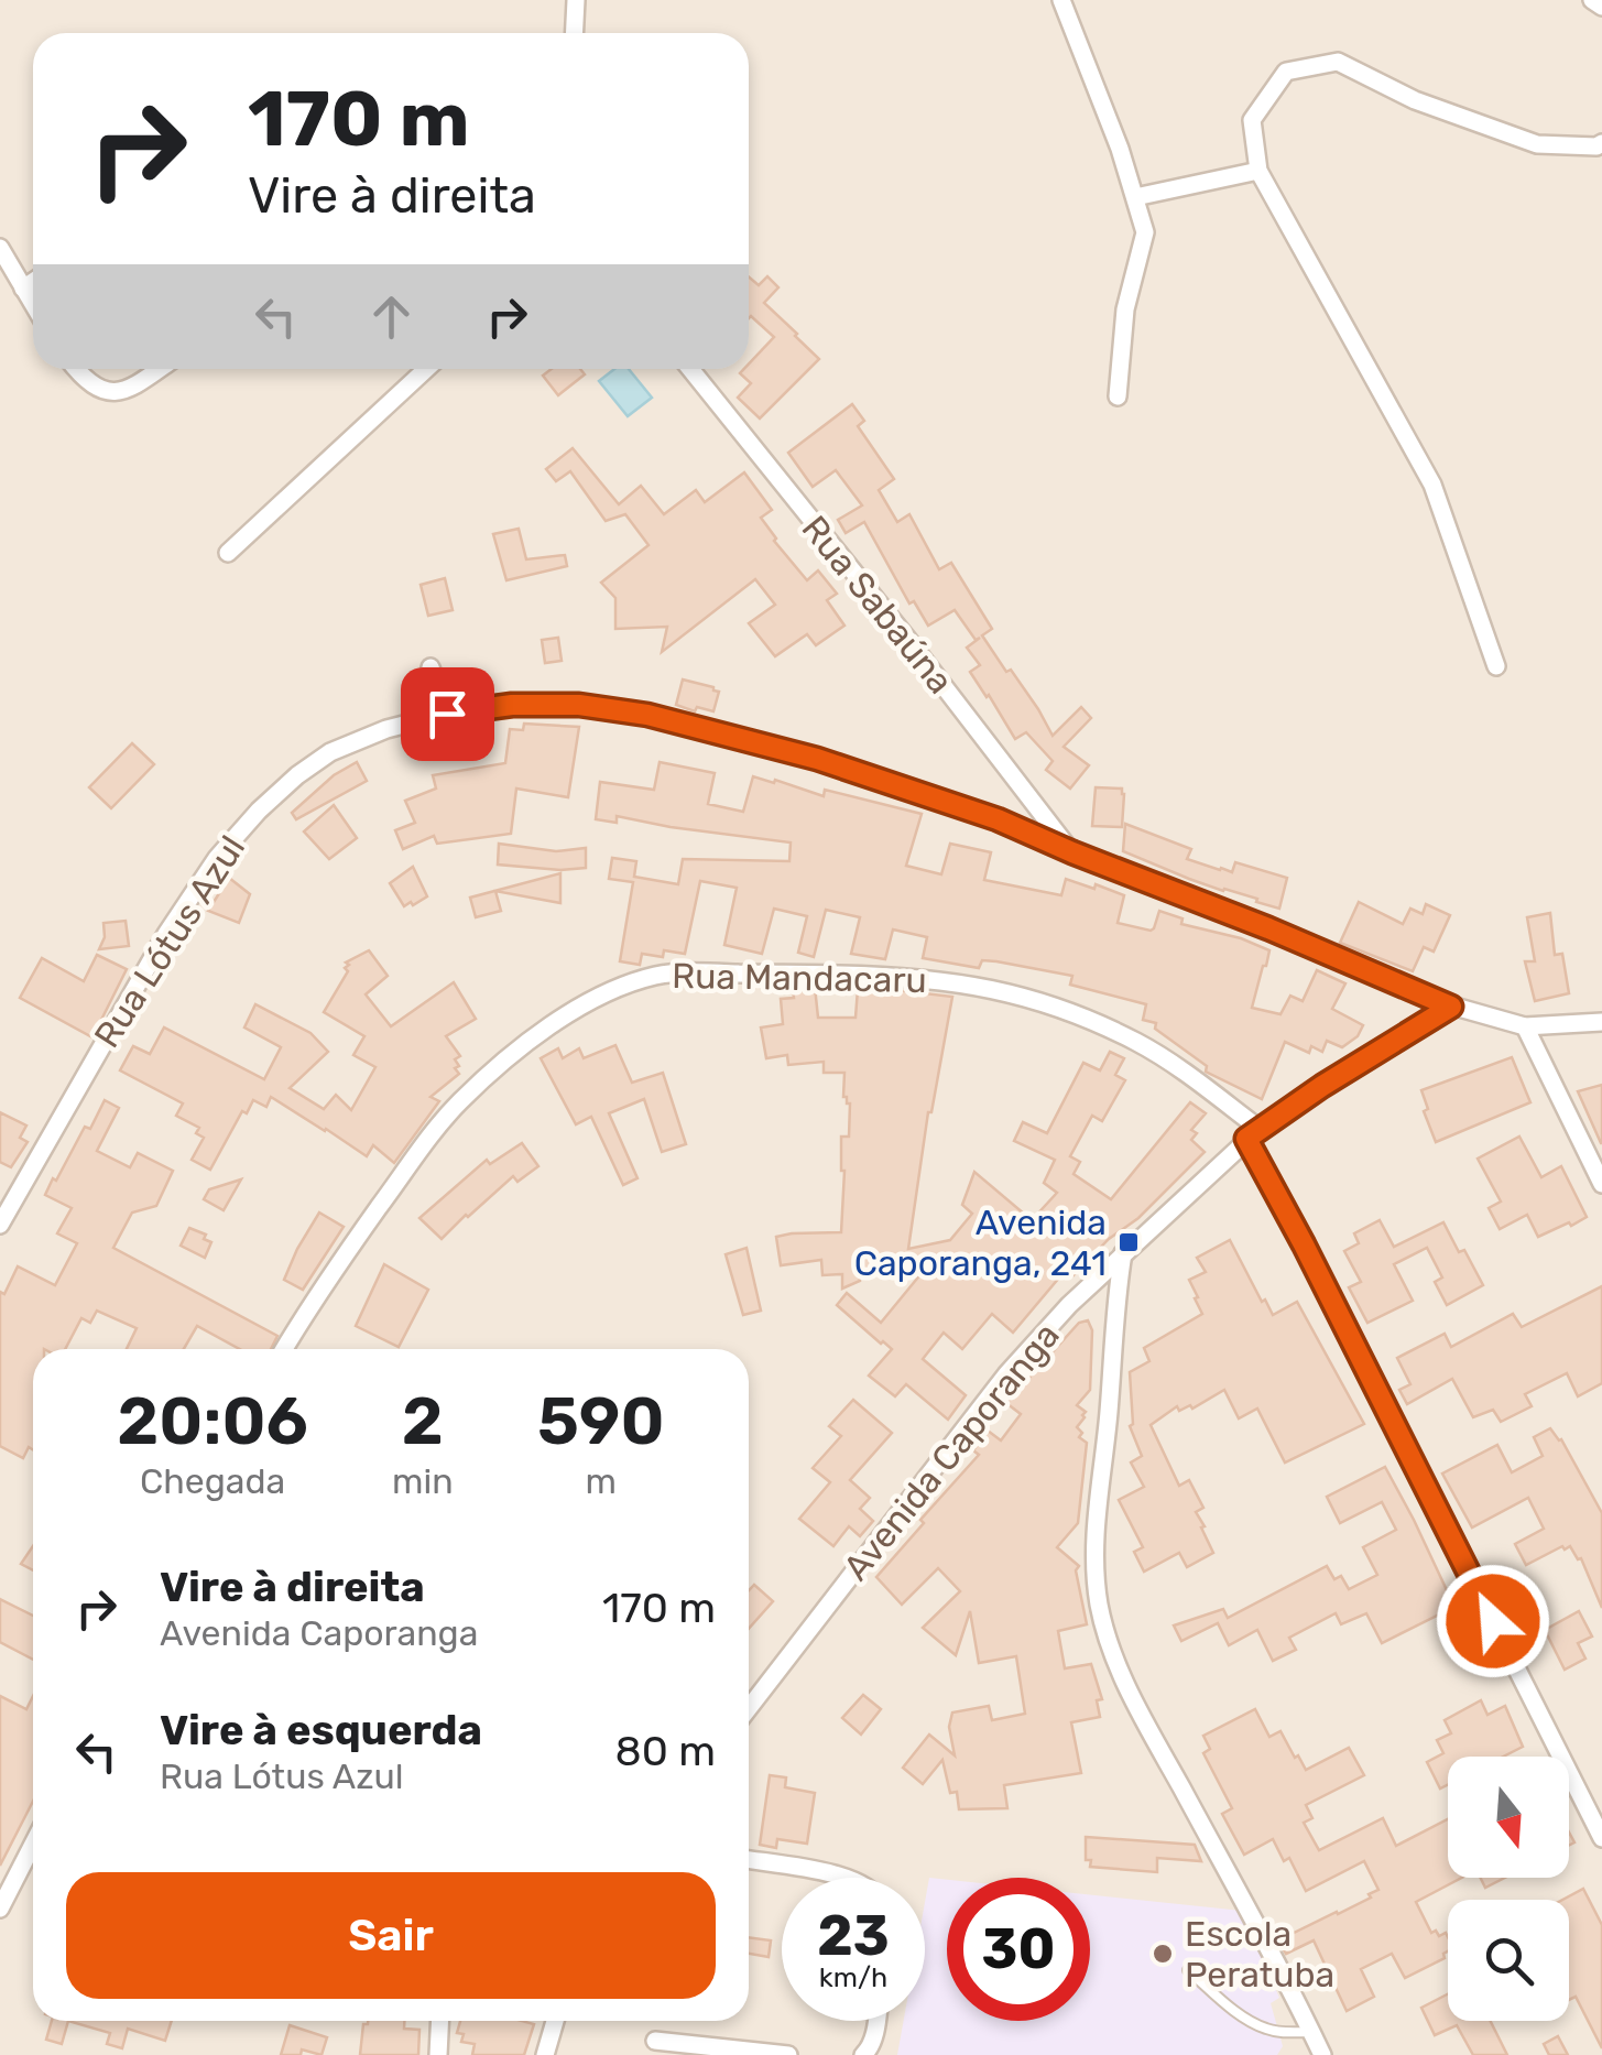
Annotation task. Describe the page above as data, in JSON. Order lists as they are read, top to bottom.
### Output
{
  "streets": {
    "street": [
      "Rua Sabaúna",
      "Rua Lótus Azul",
      "Rua Mandacaru",
      "Avenida Caporanga"
    ]
  },
  "crossings": [
    ["Rua Sabaúna", "Rua Lótus Azul"],
    ["Rua Lótus Azul", "Avenida Caporanga"],
    ["Rua Mandacaru", "Avenida Caporanga"]
  ],
  "places": {
    "transit": ["Avenida Caporanga, 241"],
    "other": ["Escola Peratuba"]
  },
  "north": "bottom",
  "page": {
    "turn": ["170 m", "Vire à direita"],
    "eta": [
      "20:06",
      "Chegada",
      "2",
      "min",
      "590",
      "m"
    ],
    "list": [
      {
        "name": "Vire à direita",
        "note": "Avenida Caporanga",
        "value": "170 m"
      },
      {
        "name": "Vire à esquerda",
        "note": "Rua Lótus Azul",
        "value": "80 m"
      }
    ],
    "buttons": "Sair",
    "speed": "23 km/h",
    "limit": "30"
  }
}
